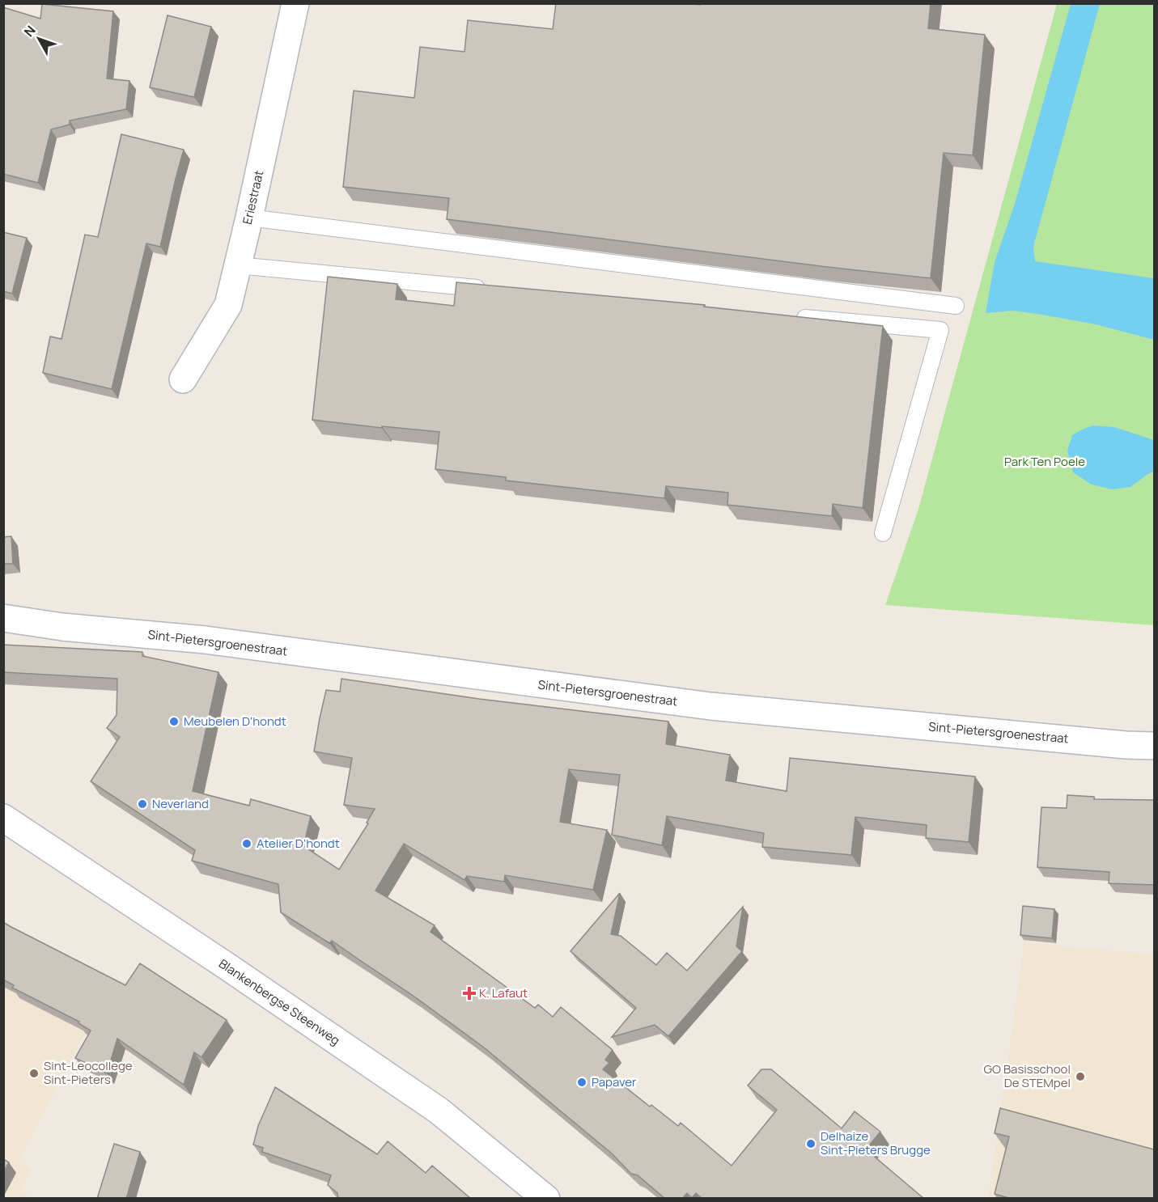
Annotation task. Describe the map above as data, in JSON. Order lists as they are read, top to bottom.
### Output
{
  "streets": {
    "street": ["Eriestraat", "Sint-Pietersgroenestraat", "Blankenbergse Steenweg"]
  },
  "parks": ["Park Ten Poele"],
  "places": {
    "other": [
      "Meubelen D'hondt",
      "Neverland",
      "Atelier D'hondt",
      "Sint-Leocollege Sint-Pieters",
      "GO Basisschool De STEMpel",
      "Papaver",
      "Delhaize Sint-Pieters Brugge"
    ],
    "health": ["K. Lafaut"]
  },
  "north": "top left"
}
